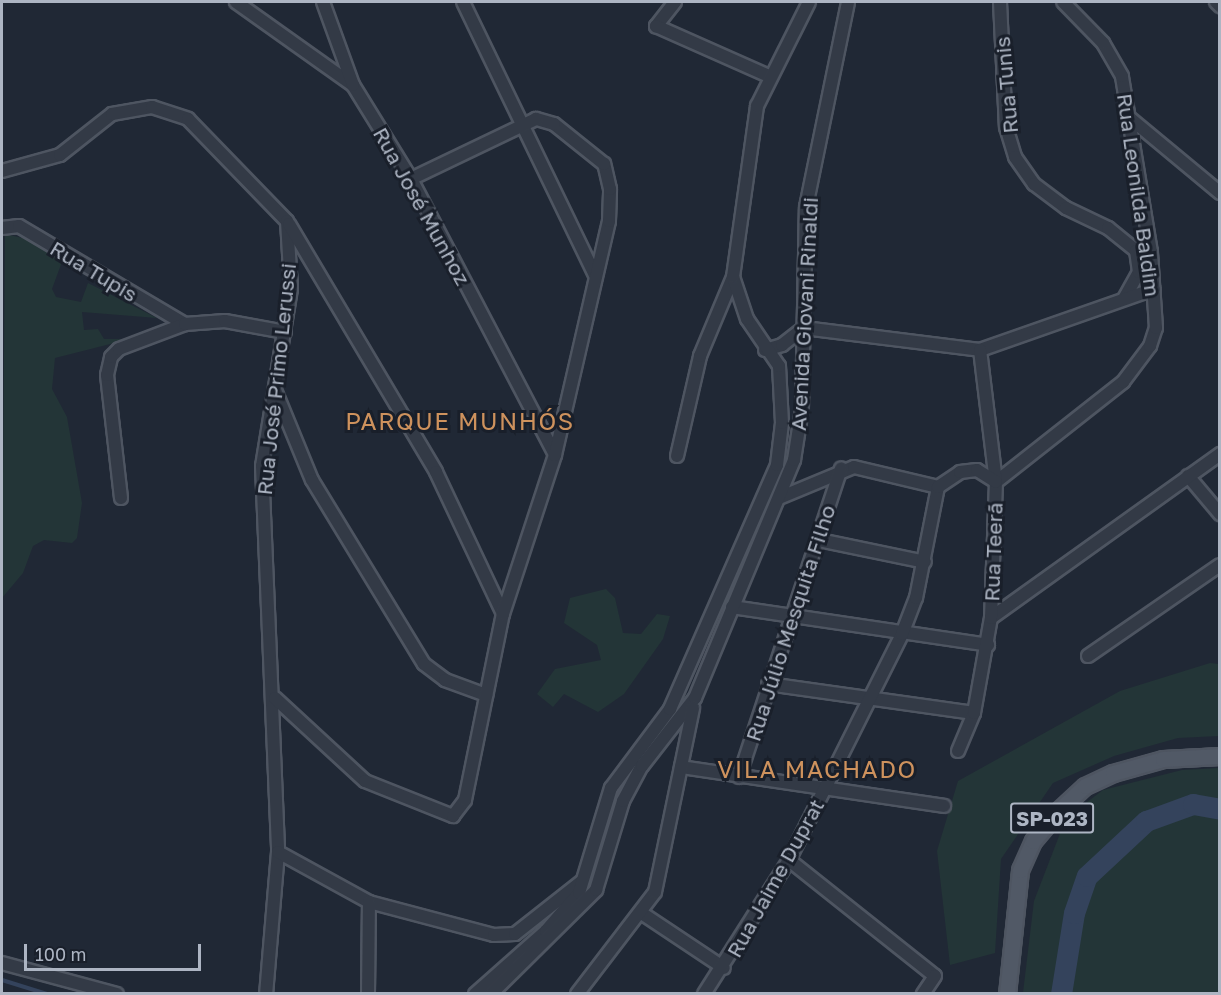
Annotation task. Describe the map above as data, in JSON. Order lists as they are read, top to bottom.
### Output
{
  "streets": {
    "main road": ["SP-023"],
    "street": [
      "Rua Tunis",
      "Rua Leonilda Baldim",
      "Rua José Munhoz",
      "Rua Tupis",
      "Avenida Giovani Rinaldi",
      "Rua José Primo Lerussi",
      "Rua Teerã",
      "Rua Júlio Mesquita Filho",
      "Rua Jaime Duprat"
    ]
  },
  "crossings": [
    ["Rua Tunis", "Rua Leonilda Baldim"],
    ["Rua Leonilda Baldim", "Rua Teerã"]
  ],
  "districts": ["PARQUE MUNHÓS", "VILA MACHADO"],
  "scale_bar": "100 m"
}
